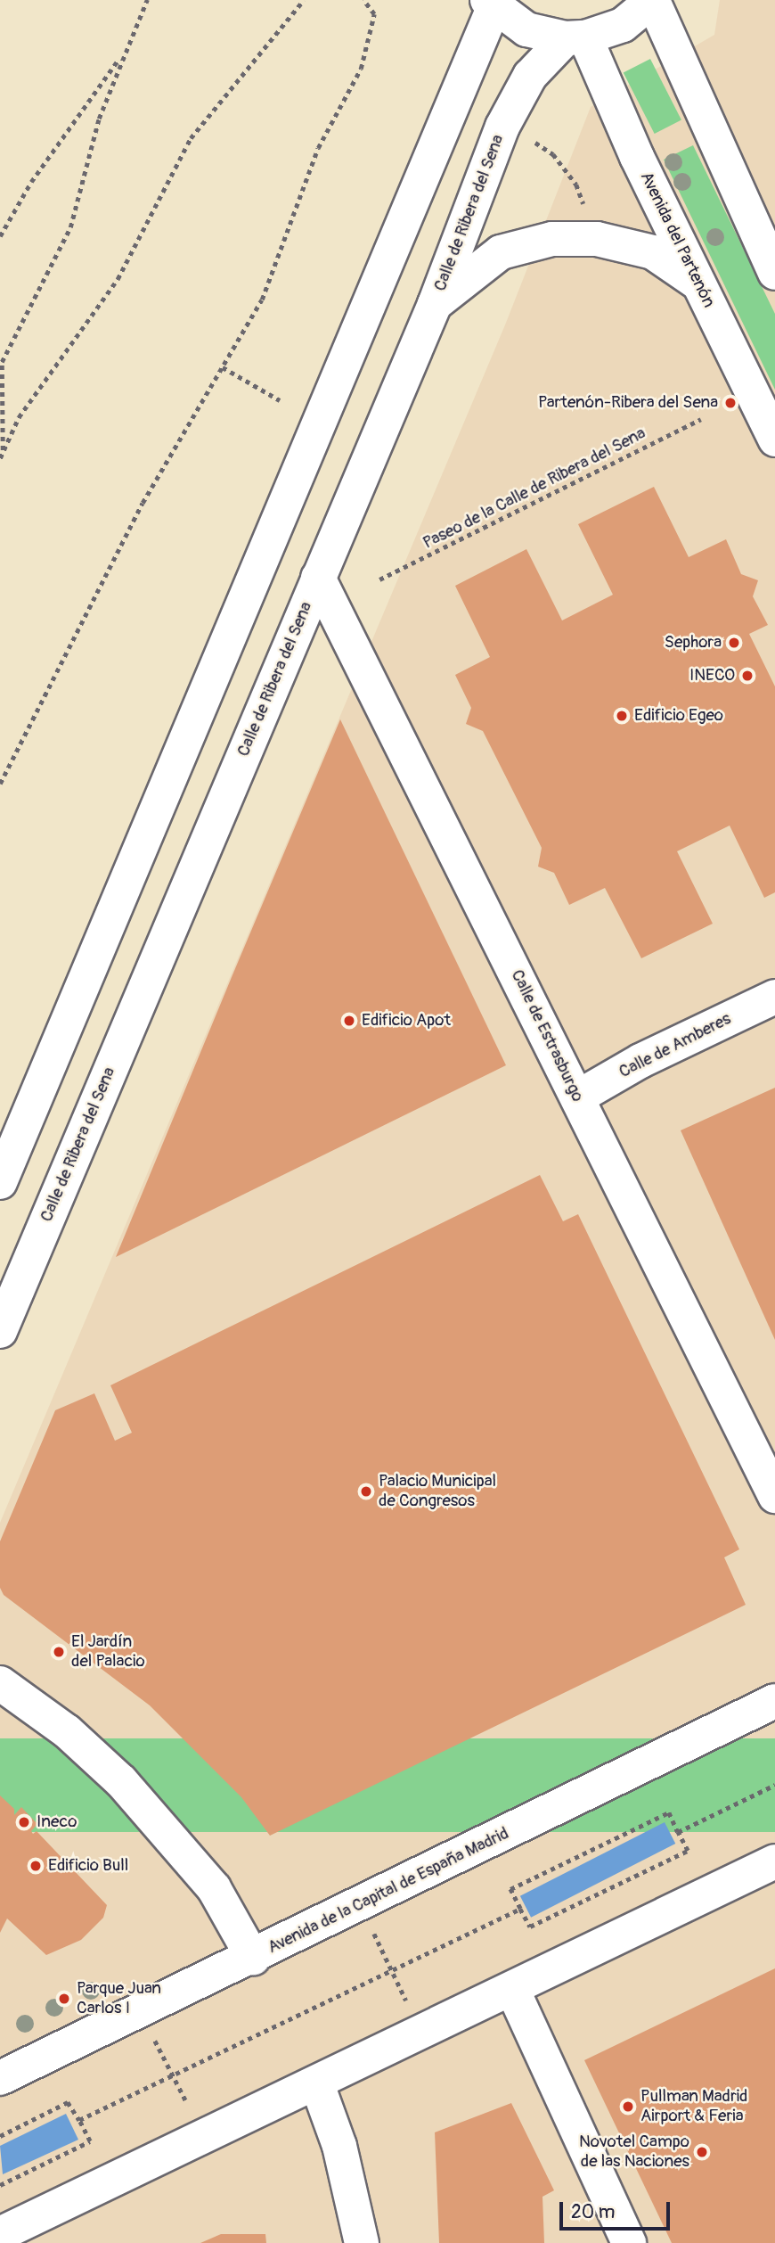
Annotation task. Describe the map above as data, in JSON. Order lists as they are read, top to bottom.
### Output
{
  "streets": {
    "street": [
      "Calle de Ribera del Sena",
      "Avenida del Partenón",
      "Calle de Estrasburgo",
      "Calle de Amberes",
      "Avenida de la Capital de España Madrid"
    ],
    "path": ["Paseo de la Calle de Ribera del Sena"]
  },
  "crossings": [
    ["Calle de Ribera del Sena", "Avenida del Partenón"],
    ["Calle de Ribera del Sena", "Calle de Estrasburgo"],
    ["Calle de Estrasburgo", "Calle de Amberes"]
  ],
  "places": [
    "Partenón-Ribera del Sena",
    "Sephora",
    "INECO",
    "Edificio Egeo",
    "Edificio Apot",
    "Palacio Municipal de Congresos",
    "El Jardín del Palacio",
    "Ineco",
    "Edificio Bull",
    "Parque Juan Carlos I",
    "Pullman Madrid Airport & Feria",
    "Novotel Campo de las Naciones"
  ],
  "scale_bar": "20 m"
}
